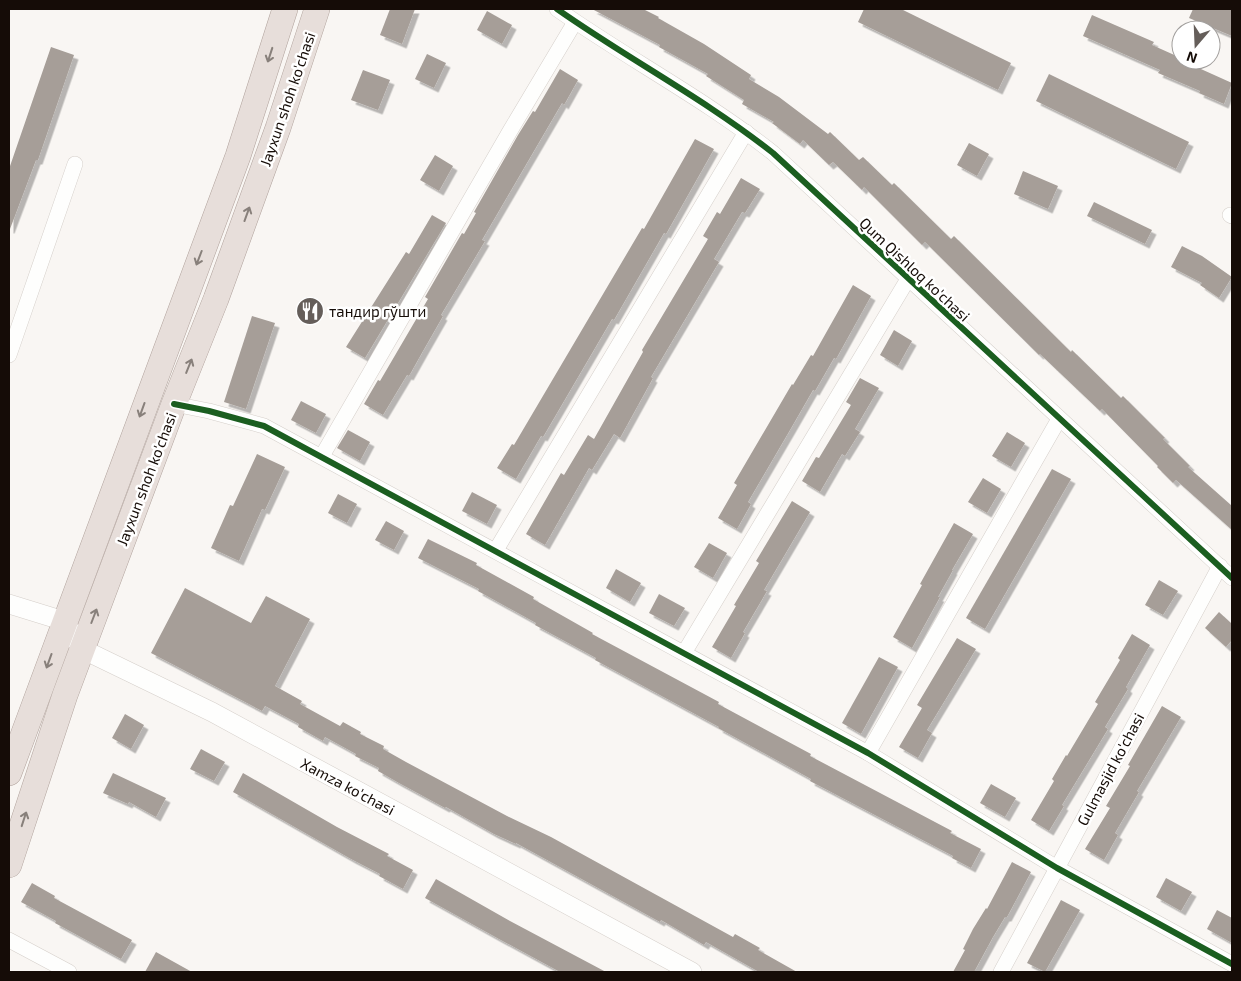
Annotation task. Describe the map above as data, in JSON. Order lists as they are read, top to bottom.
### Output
{
  "streets": {
    "highway": ["Jayxun shoh ko'chasi"],
    "street": ["Qum Qishloq ko'chasi", "Gulmasjid ko'chasi", "Xamza ko'chasi"]
  },
  "crossings": [
    ["Jayxun shoh ko'chasi", "Xamza ko'chasi"],
    ["Qum Qishloq ko'chasi", "Gulmasjid ko'chasi"]
  ],
  "places": {
    "restaurant": ["тандир гўшти"]
  },
  "north": "bottom"
}
